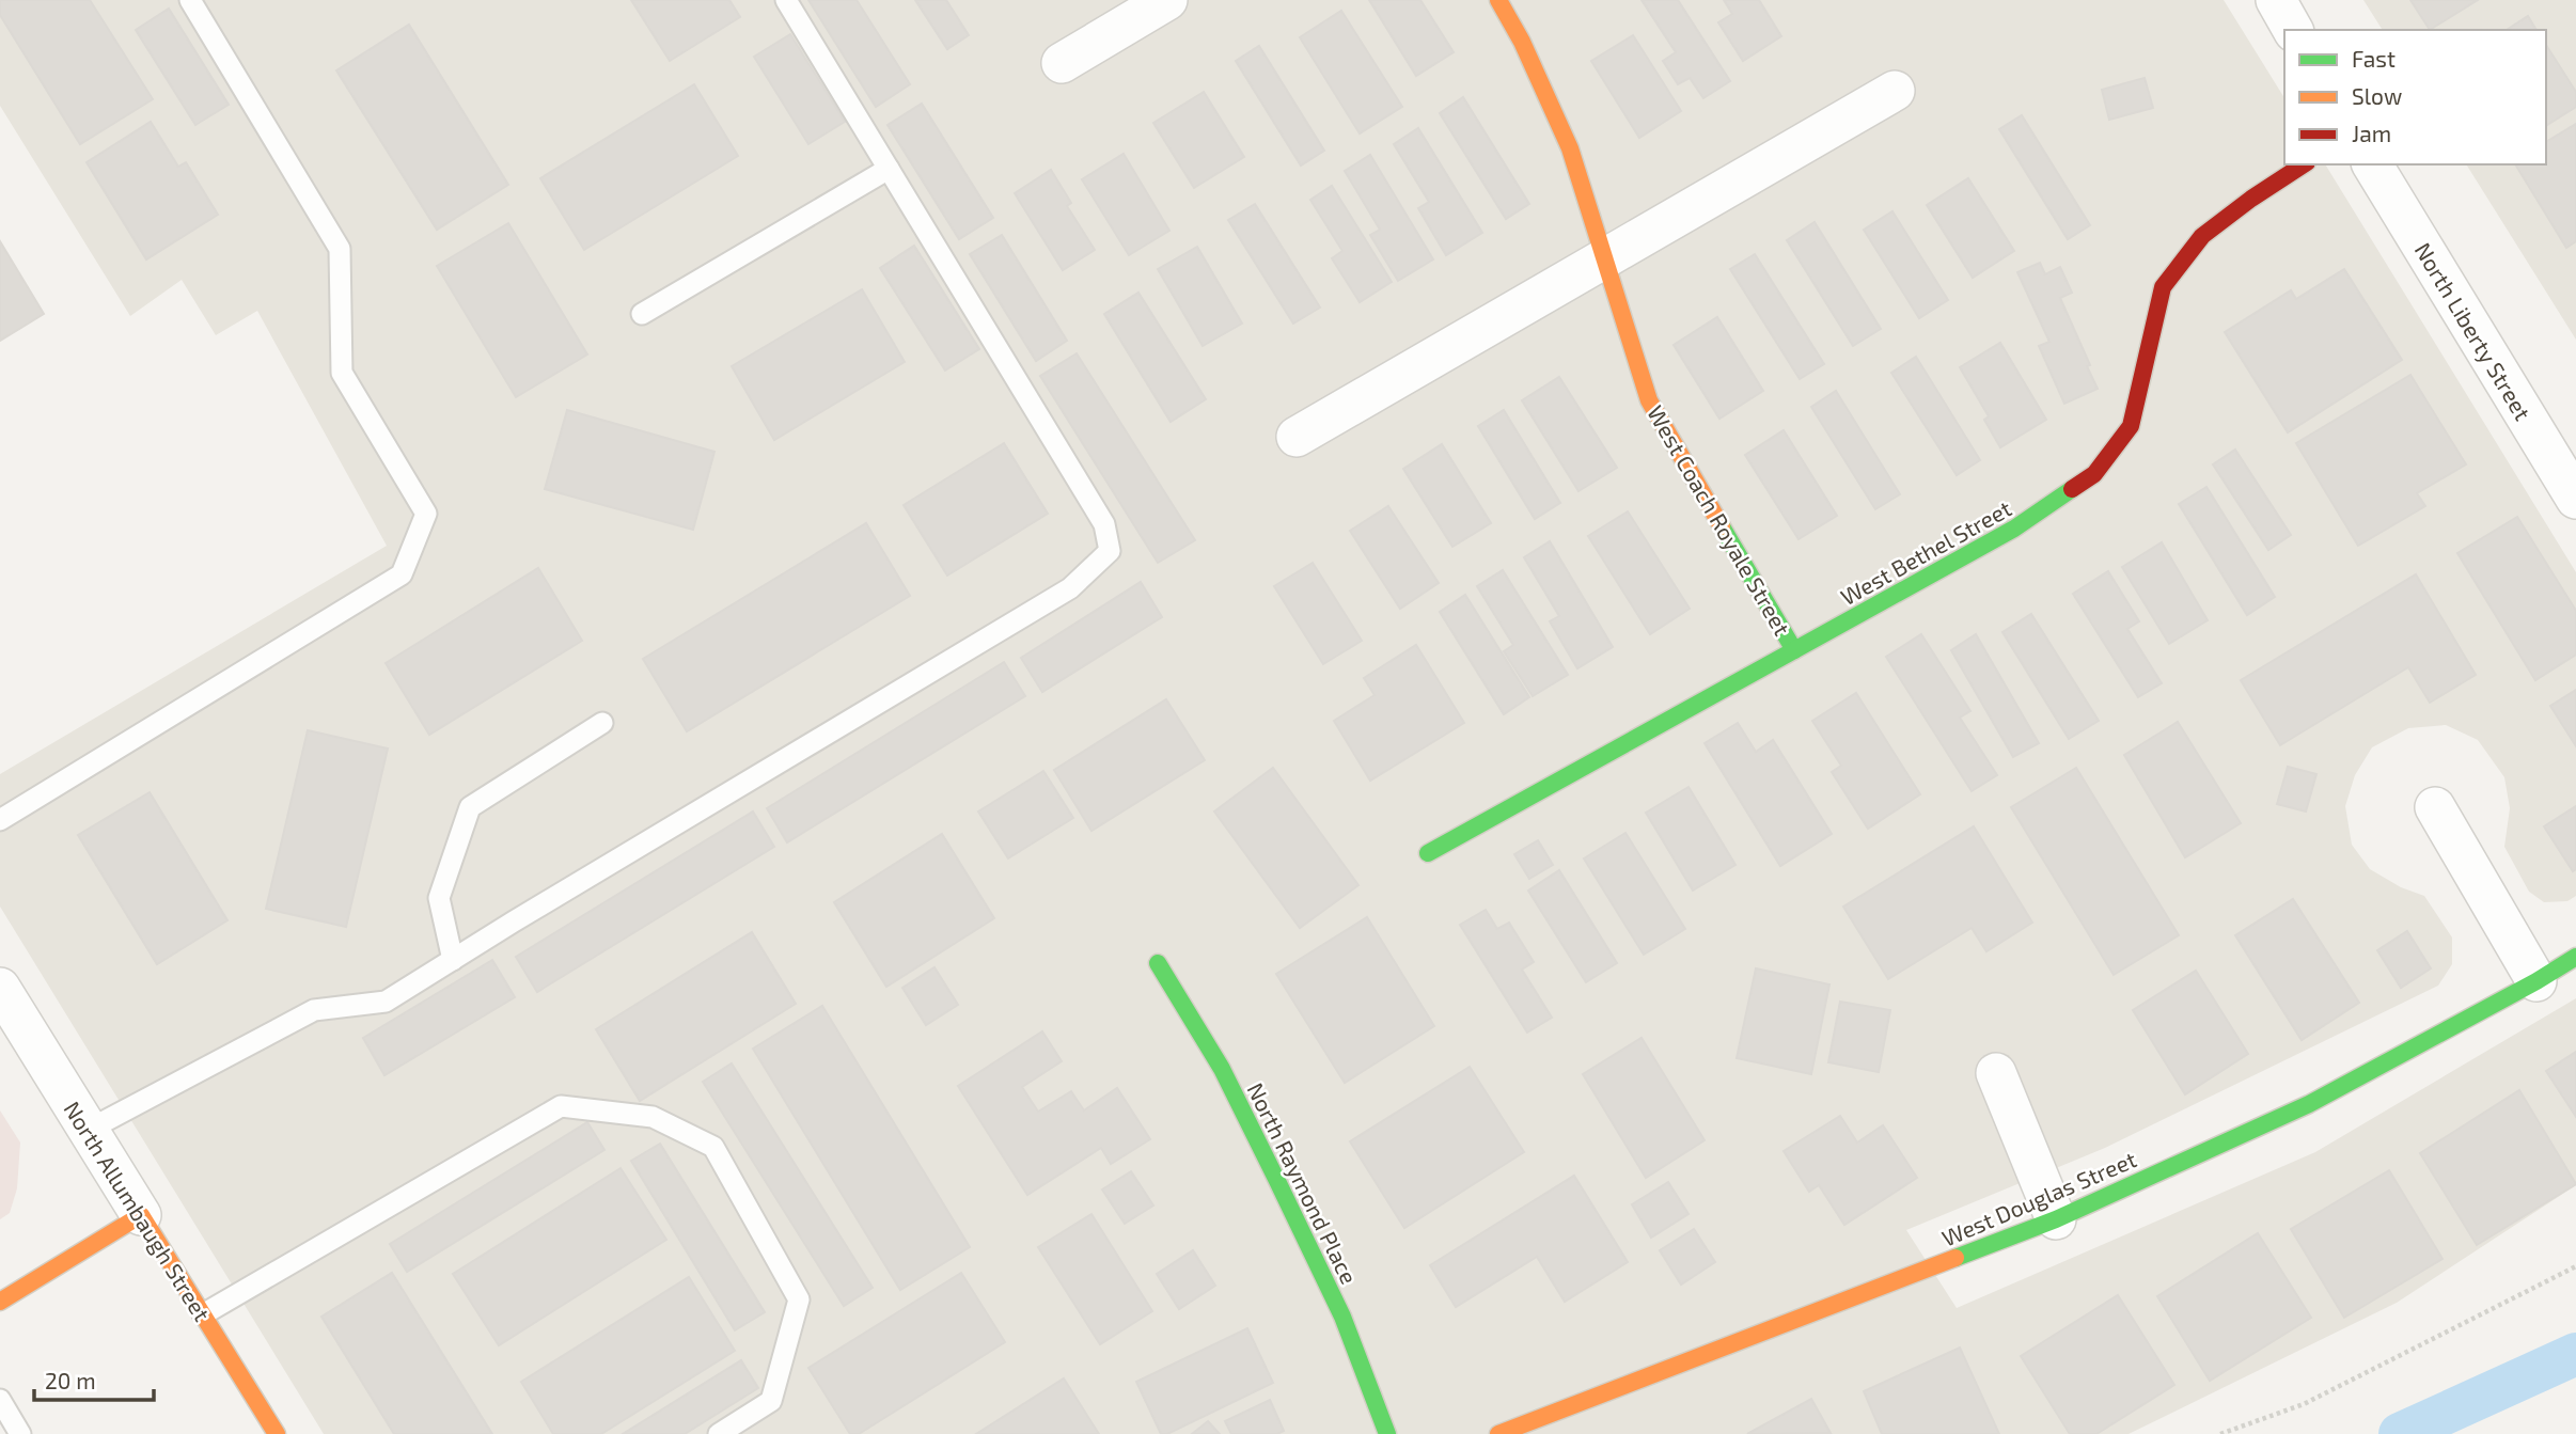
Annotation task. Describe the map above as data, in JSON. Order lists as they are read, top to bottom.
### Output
{
  "streets": {
    "street": [
      "North Liberty Street",
      "West Coach Royale Street",
      "West Bethel Street",
      "North Raymond Place",
      "West Douglas Street",
      "North Allumbaugh Street"
    ]
  },
  "crossings": [
    ["West Coach Royale Street", "West Bethel Street"]
  ],
  "legend": ["Fast", "Slow", "Jam"],
  "scale_bar": "20 m"
}
